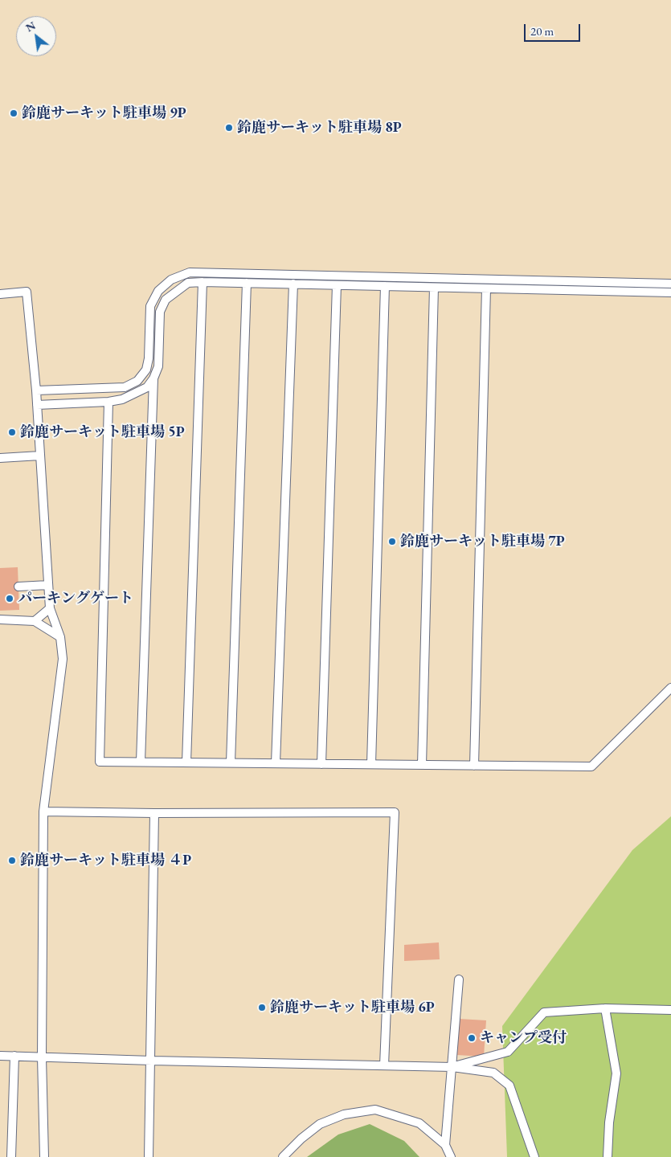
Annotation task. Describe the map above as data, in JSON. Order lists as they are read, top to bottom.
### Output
{
  "places": [
    "鈴鹿サーキット駐車場 9P",
    "鈴鹿サーキット駐車場 8P",
    "鈴鹿サーキット駐車場 5P",
    "鈴鹿サーキット駐車場 7P",
    "パーキングゲート",
    "鈴鹿サーキット駐車場 ４P",
    "鈴鹿サーキット駐車場 6P",
    "キャンプ受付"
  ],
  "scale_bar": "20 m",
  "north": "top left"
}
